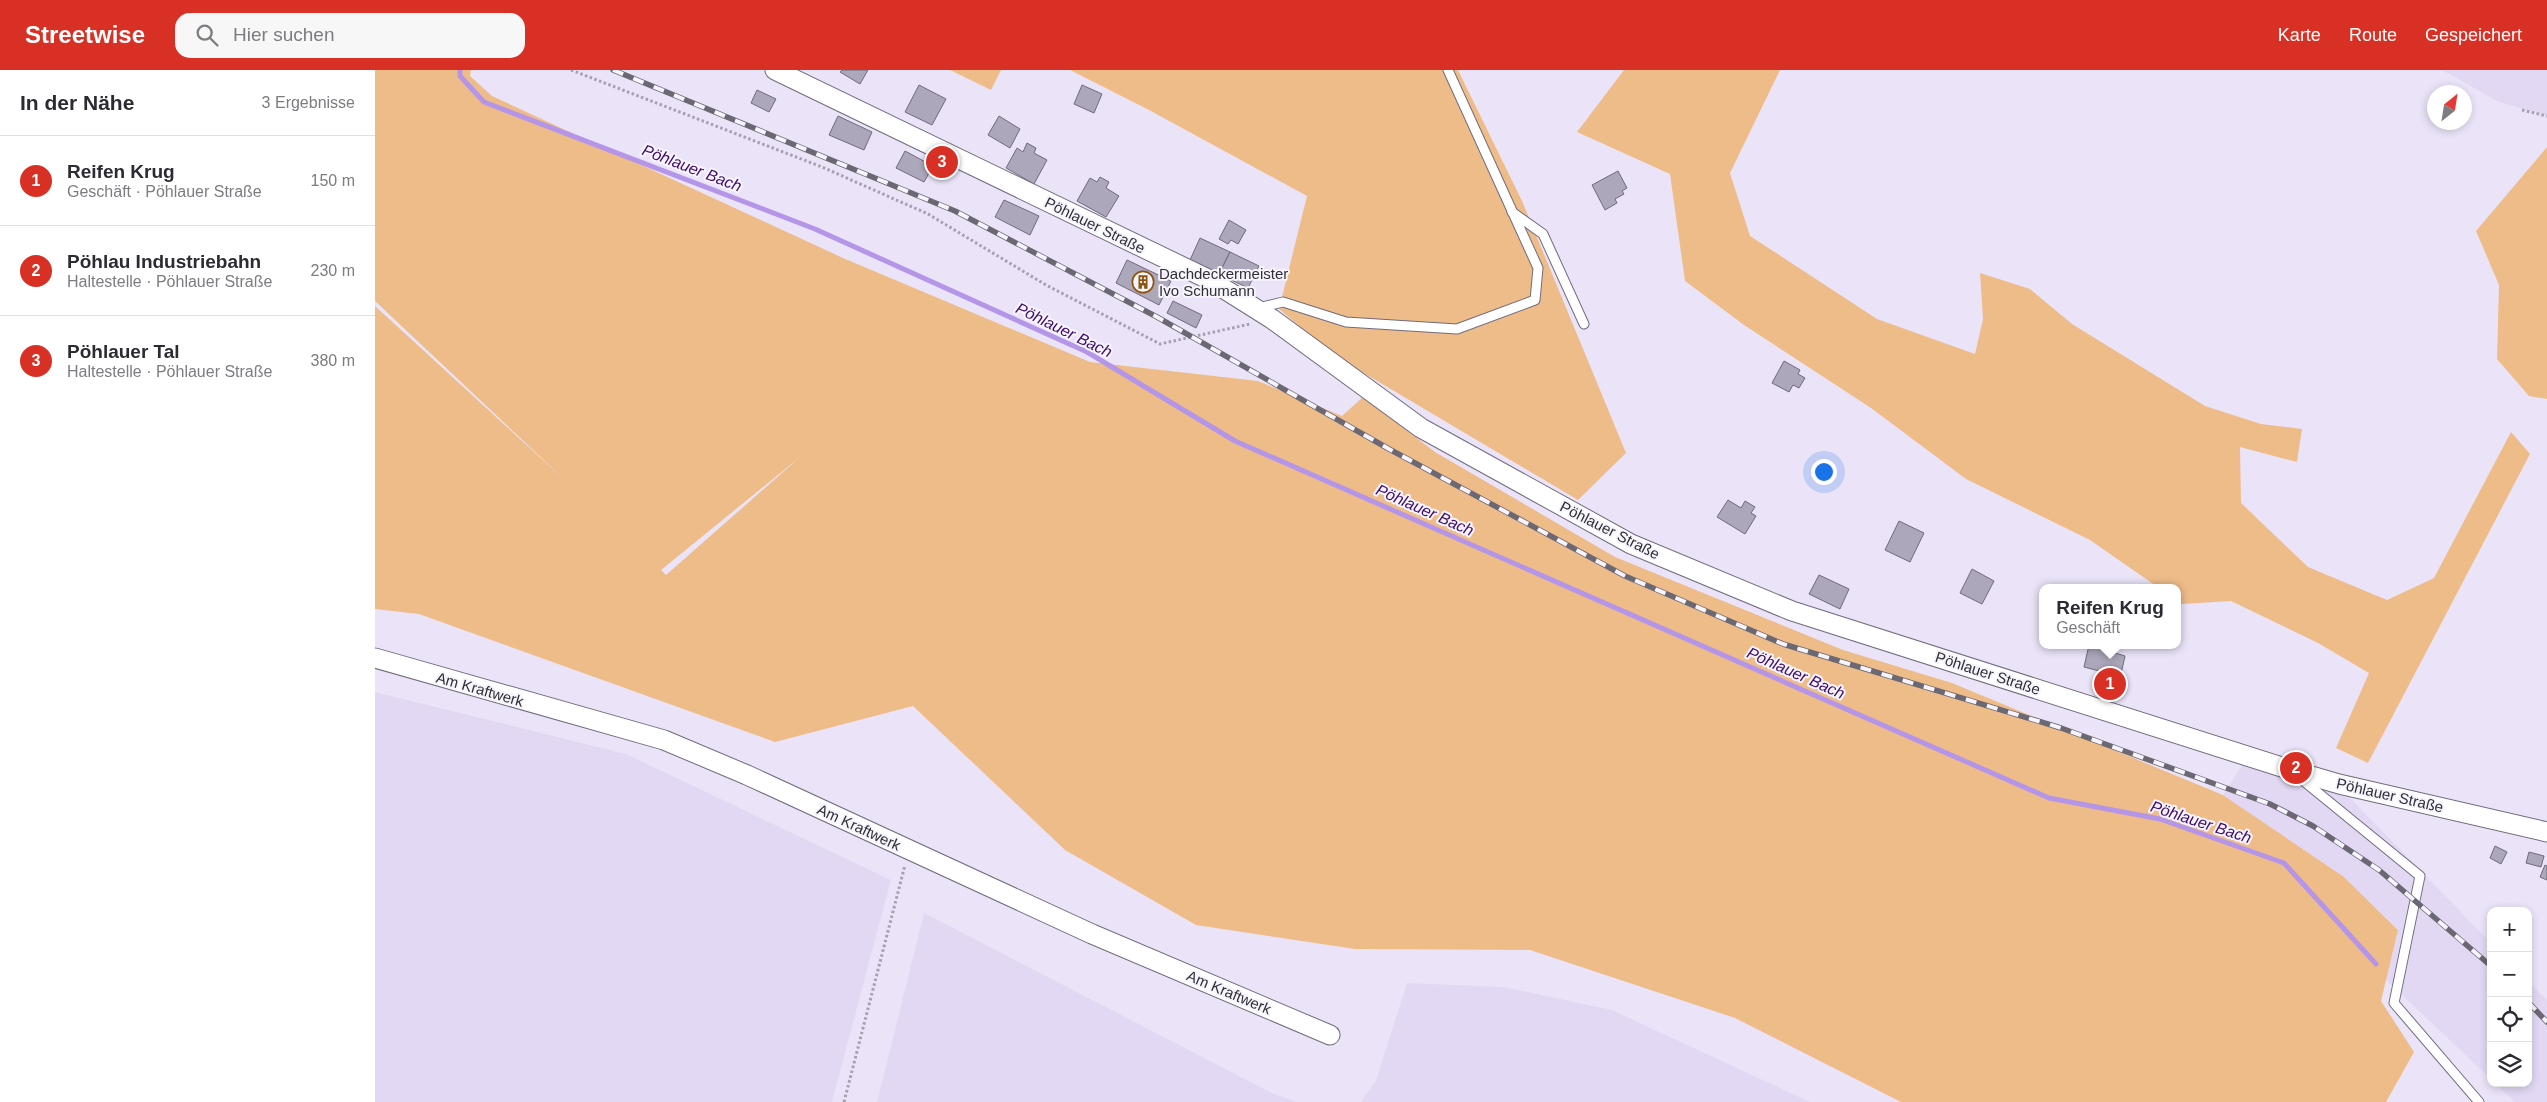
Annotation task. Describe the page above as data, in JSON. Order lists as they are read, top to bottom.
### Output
{
  "streets": {
    "street": ["Pöhlauer Straße", "Am Kraftwerk"]
  },
  "water": ["Pöhlauer Bach"],
  "places": {
    "building": ["Dachdeckermeister Ivo Schumann"]
  },
  "north": "top right",
  "page": {
    "header": "Streetwise",
    "search": "Hier suchen",
    "nav": ["Karte", "Route", "Gespeichert"],
    "heading": ["In der Nähe", "3 Ergebnisse"],
    "list": [
      {
        "mark": "1",
        "name": "Reifen Krug",
        "note": "Geschäft · Pöhlauer Straße",
        "value": "150 m"
      },
      {
        "mark": "2",
        "name": "Pöhlau Industriebahn",
        "note": "Haltestelle · Pöhlauer Straße",
        "value": "230 m"
      },
      {
        "mark": "3",
        "name": "Pöhlauer Tal",
        "note": "Haltestelle · Pöhlauer Straße",
        "value": "380 m"
      }
    ],
    "pins": ["3", "1", "2"],
    "popup": ["Reifen Krug", "Geschäft"],
    "map_buttons": ["+", "−"]
  }
}
